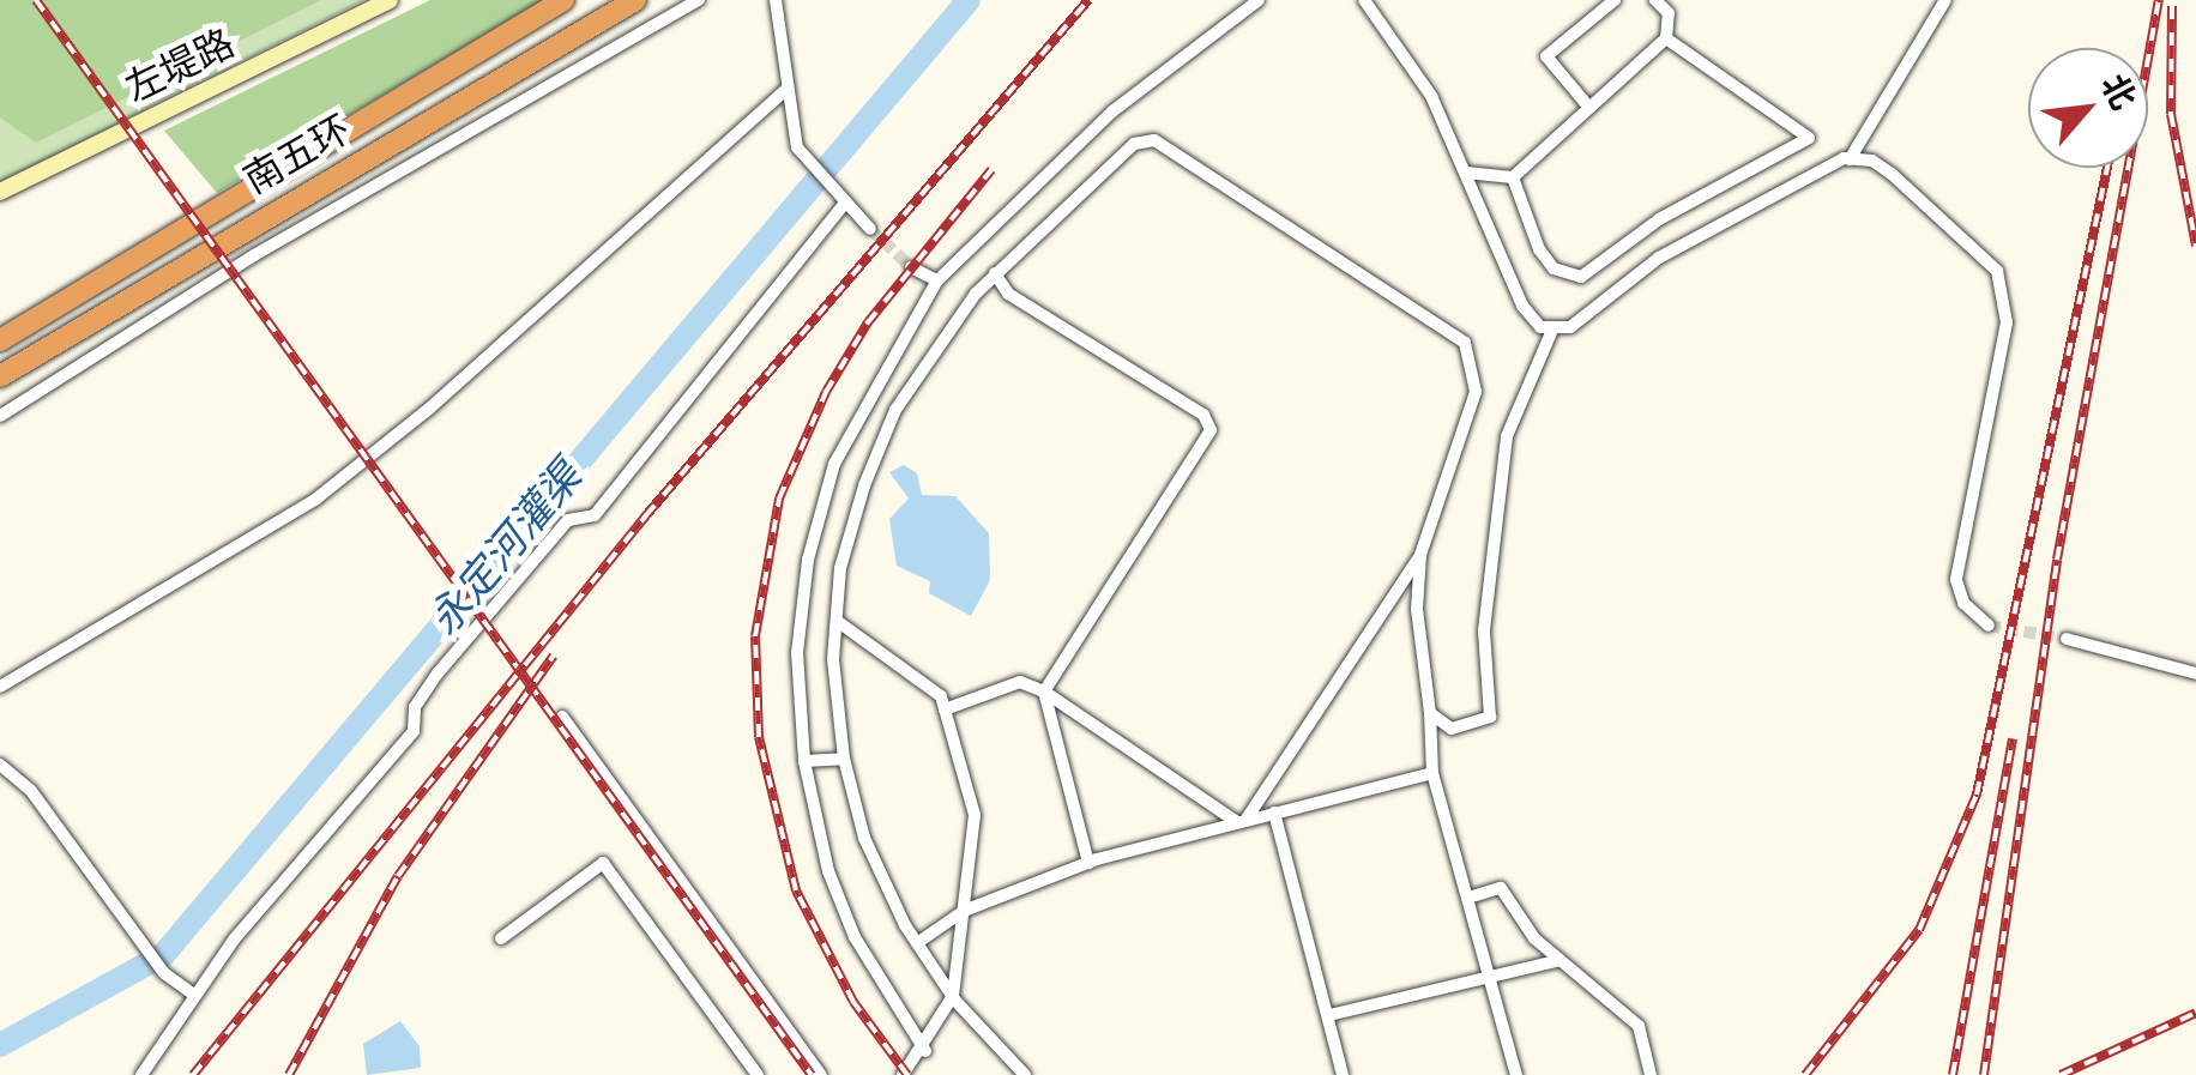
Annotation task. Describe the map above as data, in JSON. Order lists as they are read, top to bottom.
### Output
{
  "streets": {
    "highway": ["南五环"],
    "main road": ["左堤路"]
  },
  "water": ["永定河灌渠"],
  "north": "top right"
}
